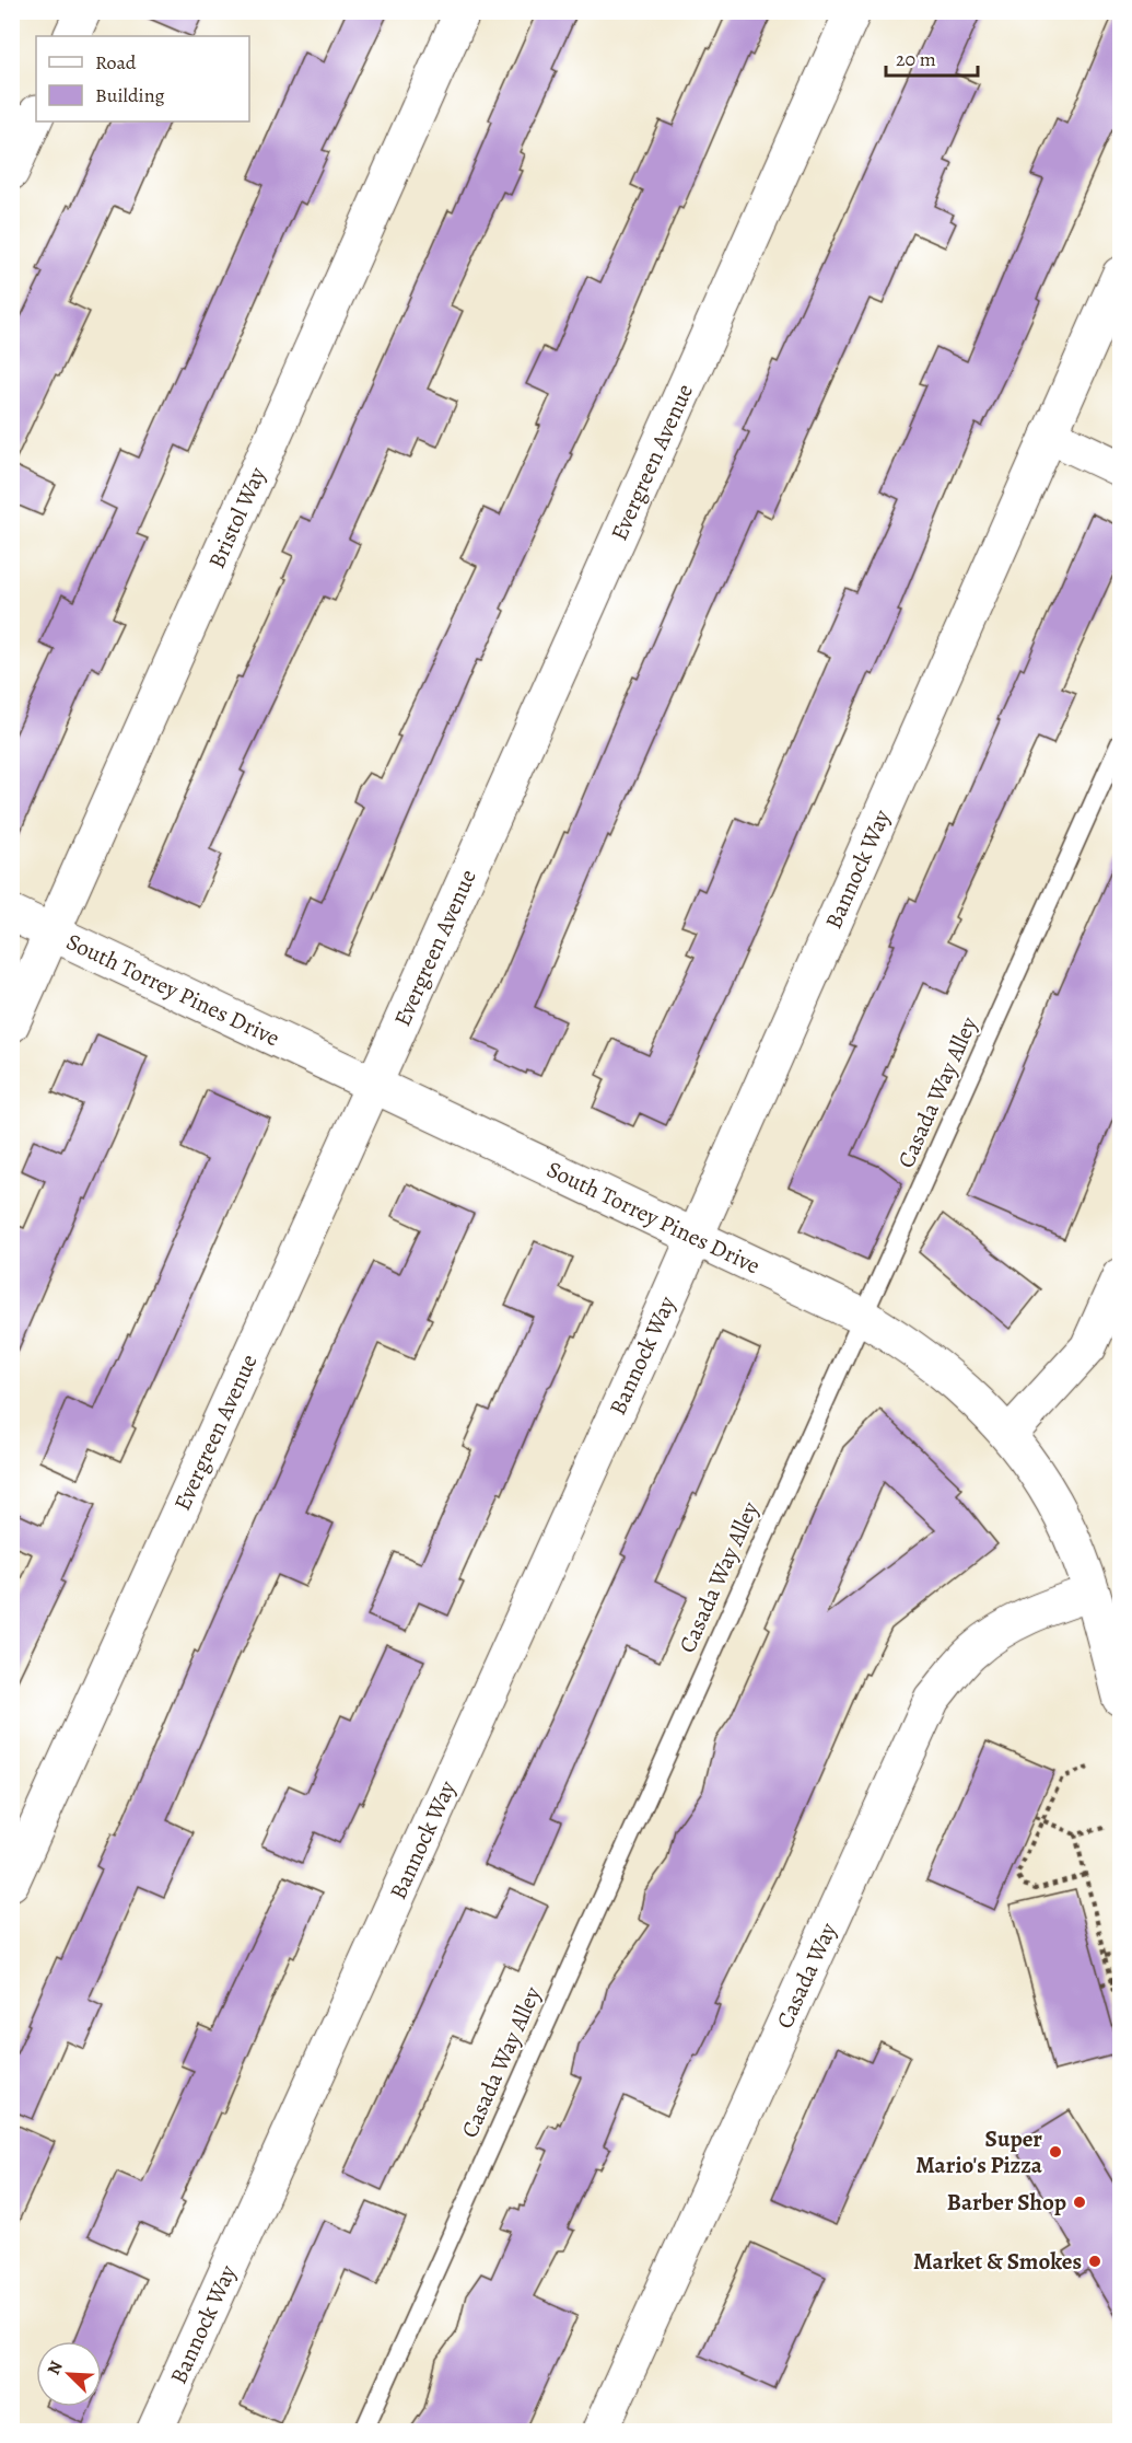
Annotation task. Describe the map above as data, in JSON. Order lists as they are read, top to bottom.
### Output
{
  "streets": {
    "street": [
      "Evergreen Avenue",
      "Bristol Way",
      "Bannock Way",
      "South Torrey Pines Drive",
      "Casada Way"
    ],
    "lane": ["Casada Way Alley"]
  },
  "crossings": [
    ["Evergreen Avenue", "South Torrey Pines Drive"],
    ["Bristol Way", "South Torrey Pines Drive"],
    ["Bannock Way", "South Torrey Pines Drive"],
    ["South Torrey Pines Drive", "Casada Way Alley"],
    ["South Torrey Pines Drive", "Casada Way"]
  ],
  "places": ["Super Mario's Pizza", "Barber Shop", "Market & Smokes"],
  "legend": ["Road", "Building"],
  "scale_bar": "20 m",
  "north": "top left"
}
